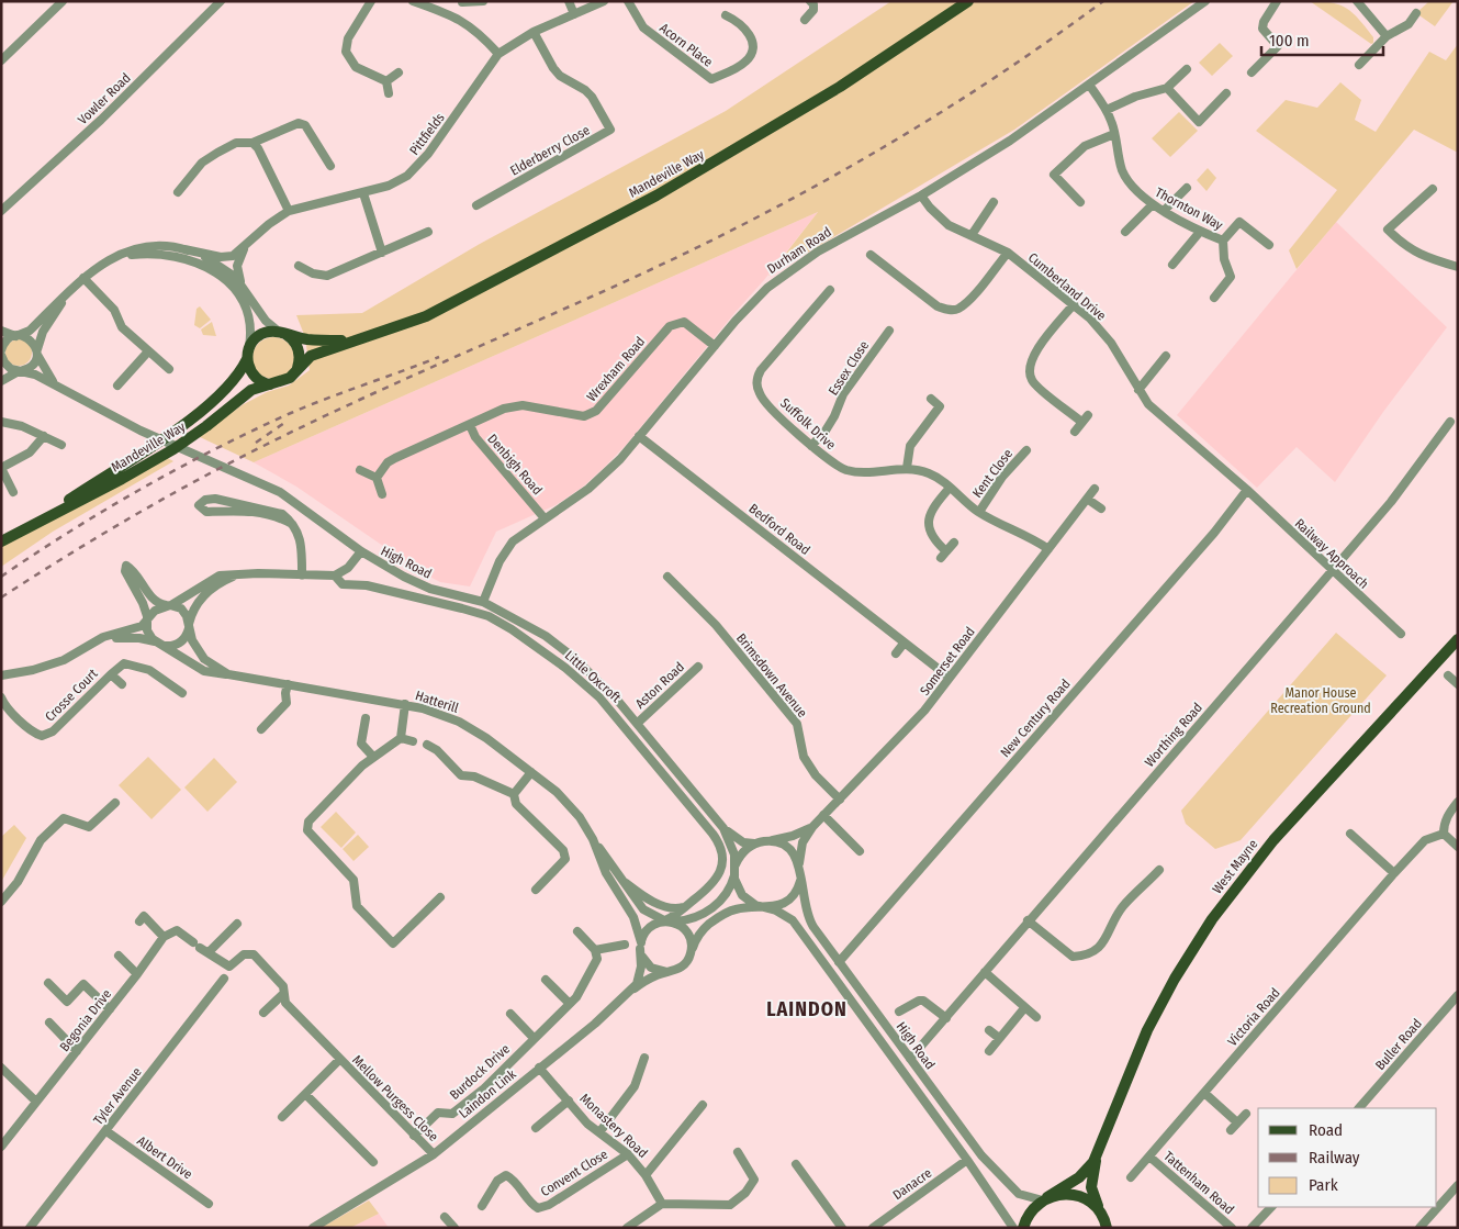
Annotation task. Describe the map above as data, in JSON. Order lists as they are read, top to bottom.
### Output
{
  "streets": {
    "main road": ["Mandeville Way", "West Mayne"],
    "street": [
      "Acorn Place",
      "Vowler Road",
      "Pittfields",
      "Elderberry Close",
      "Thornton Way",
      "Durham Road",
      "Cumberland Drive",
      "Essex Close",
      "Wrexham Road",
      "Suffolk Drive",
      "Denbigh Road",
      "Kent Close",
      "Bedford Road",
      "Railway Approach",
      "High Road",
      "Somerset Road",
      "Brimsdown Avenue",
      "Little Oxcroft",
      "Aston Road",
      "Crosse Court",
      "Hatterill",
      "New Century Road",
      "Worthing Road",
      "Victoria Road",
      "Begonia Drive",
      "Buller Road",
      "Burdock Drive",
      "Laindon Link",
      "Tyler Avenue",
      "Mellow Purgess Close",
      "Monastery Road",
      "Albert Drive",
      "Convent Close",
      "Tattenham Road",
      "Danacre"
    ]
  },
  "crossings": [
    ["Pittfields", "Elderberry Close"],
    ["Thornton Way", "Durham Road"],
    ["Durham Road", "Cumberland Drive"],
    ["Durham Road", "Wrexham Road"],
    ["Durham Road", "Denbigh Road"],
    ["Durham Road", "Bedford Road"],
    ["Durham Road", "High Road"],
    ["Cumberland Drive", "Railway Approach"],
    ["Cumberland Drive", "New Century Road"],
    ["Essex Close", "Suffolk Drive"],
    ["Wrexham Road", "Denbigh Road"],
    ["Suffolk Drive", "Kent Close"],
    ["Suffolk Drive", "Somerset Road"],
    ["Bedford Road", "Somerset Road"],
    ["Railway Approach", "New Century Road"],
    ["Railway Approach", "Worthing Road"],
    ["High Road", "Somerset Road"],
    ["High Road", "Aston Road"],
    ["High Road", "New Century Road"],
    ["High Road", "Worthing Road"],
    ["High Road", "West Mayne"],
    ["High Road", "Danacre"],
    ["Somerset Road", "Brimsdown Avenue"],
    ["Little Oxcroft", "Hatterill"],
    ["Little Oxcroft", "Laindon Link"],
    ["Hatterill", "Laindon Link"],
    ["Victoria Road", "Tattenham Road"],
    ["Burdock Drive", "Mellow Purgess Close"],
    ["Laindon Link", "Mellow Purgess Close"],
    ["Laindon Link", "Monastery Road"],
    ["Tyler Avenue", "Albert Drive"],
    ["Monastery Road", "Convent Close"]
  ],
  "districts": ["LAINDON"],
  "parks": ["Manor House Recreation Ground"],
  "legend": ["Road", "Railway", "Park"],
  "scale_bar": "100 m"
}
